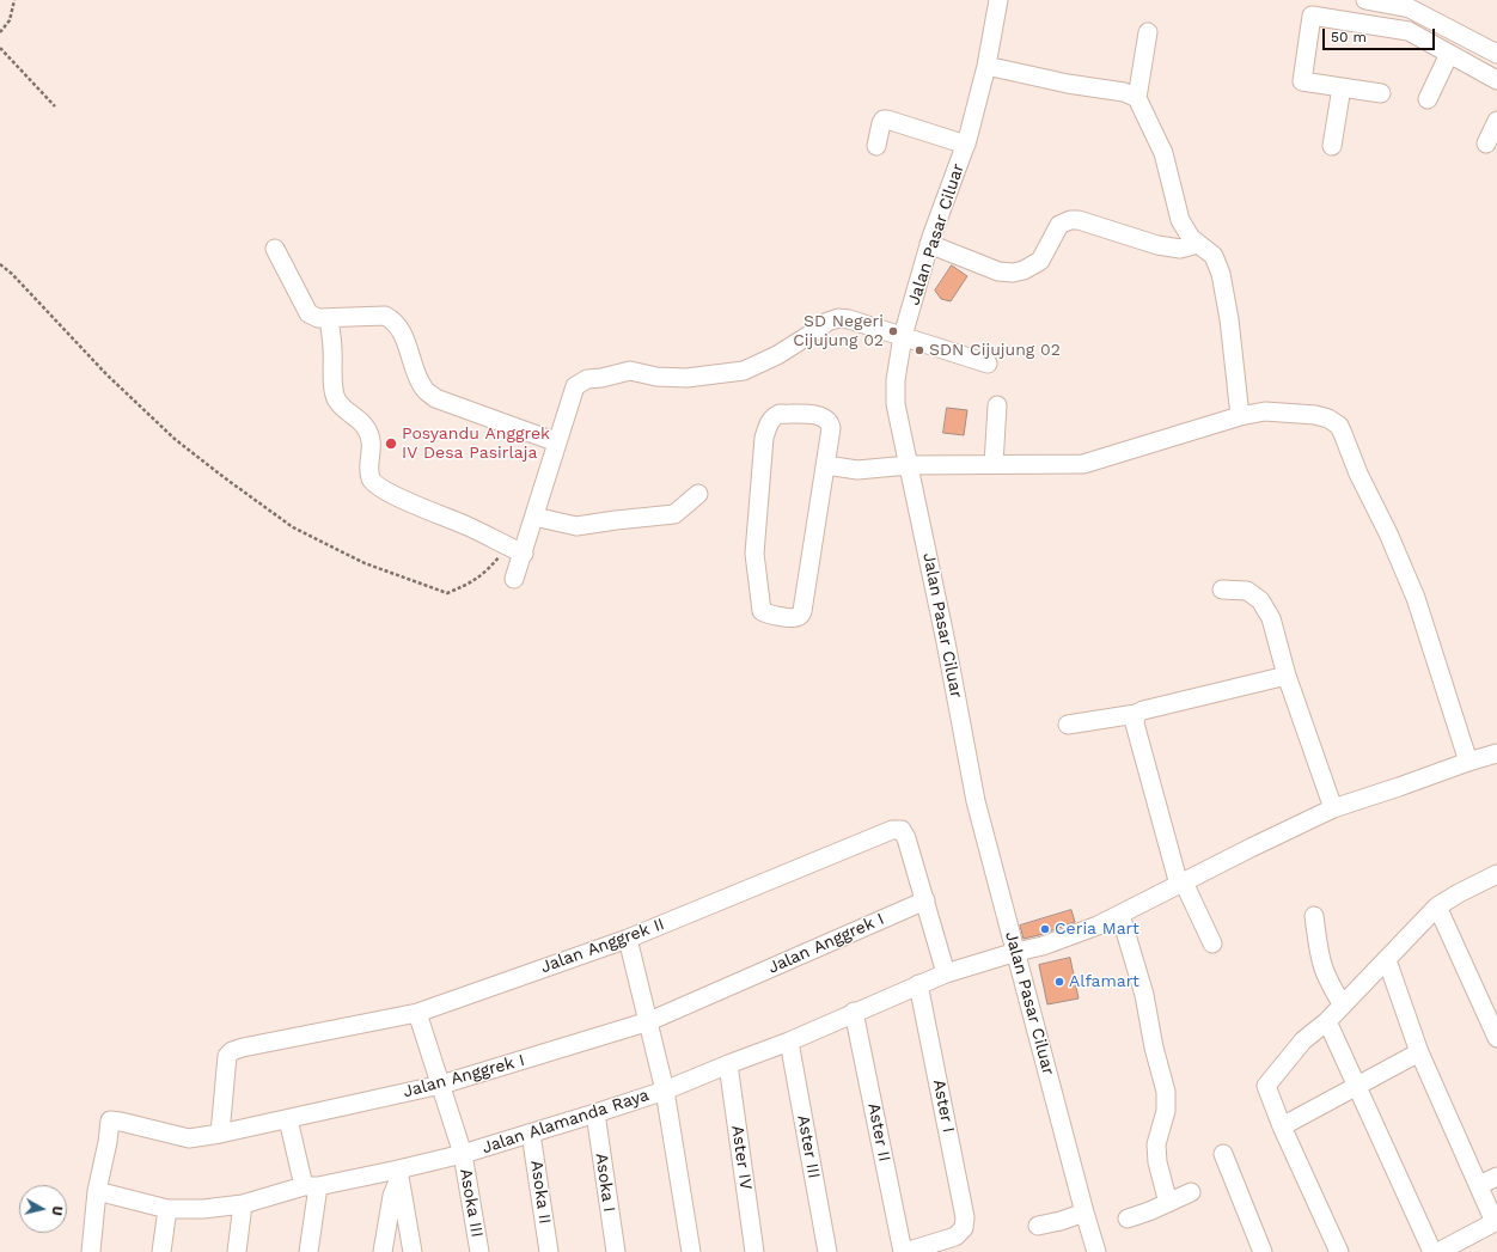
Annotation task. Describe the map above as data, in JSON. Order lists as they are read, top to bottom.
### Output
{
  "streets": {
    "street": [
      "Jalan Pasar Ciluar",
      "Jalan Anggrek I",
      "Jalan Anggrek II",
      "Aster I",
      "Jalan Alamanda Raya",
      "Aster II",
      "Aster III",
      "Aster IV",
      "Asoka I",
      "Asoka II",
      "Asoka III"
    ]
  },
  "crossings": [
    ["Jalan Pasar Ciluar", "Jalan Alamanda Raya"],
    ["Jalan Anggrek I", "Jalan Anggrek II"],
    ["Jalan Anggrek I", "Jalan Alamanda Raya"],
    ["Jalan Anggrek I", "Asoka III"],
    ["Jalan Anggrek II", "Jalan Alamanda Raya"],
    ["Jalan Anggrek II", "Asoka III"],
    ["Aster I", "Jalan Alamanda Raya"],
    ["Aster I", "Aster II"],
    ["Jalan Alamanda Raya", "Aster II"],
    ["Jalan Alamanda Raya", "Aster III"],
    ["Jalan Alamanda Raya", "Aster IV"],
    ["Jalan Alamanda Raya", "Asoka I"],
    ["Jalan Alamanda Raya", "Asoka II"],
    ["Jalan Alamanda Raya", "Asoka III"]
  ],
  "places": [
    "SD Negeri Cijujung 02",
    "SDN Cijujung 02",
    "Posyandu Anggrek IV Desa Pasirlaja",
    "Ceria Mart",
    "Alfamart"
  ],
  "scale_bar": "50 m",
  "north": "right"
}
